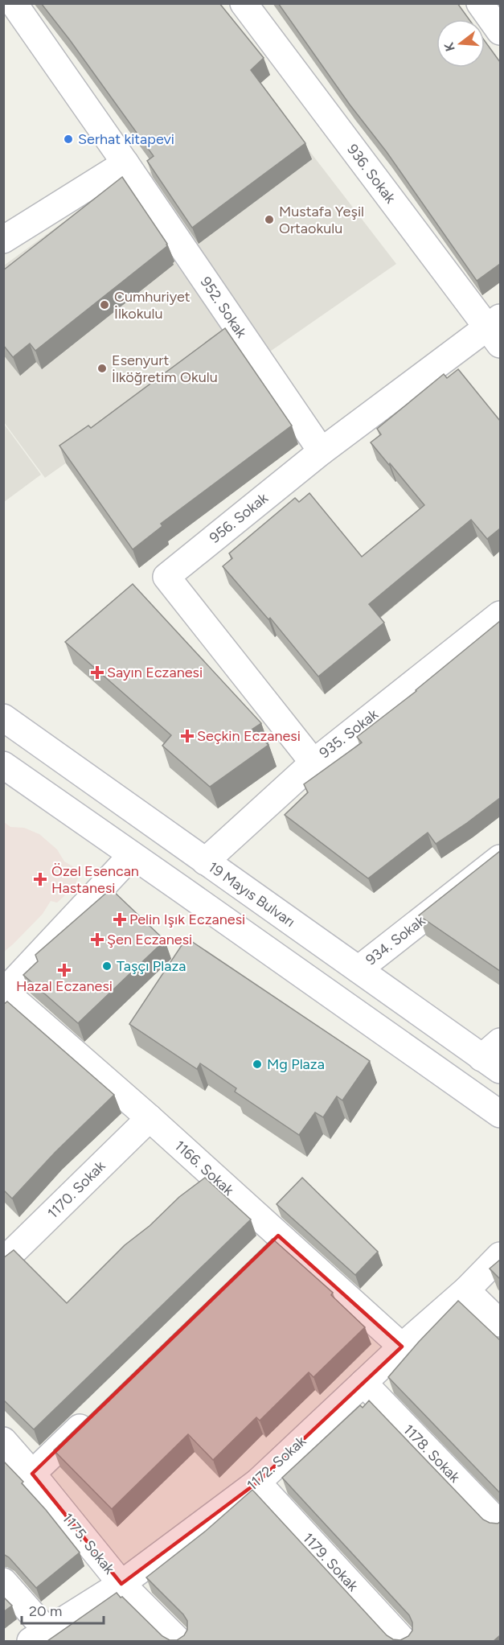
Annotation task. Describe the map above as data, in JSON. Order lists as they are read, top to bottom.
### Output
{
  "streets": {
    "street": [
      "936. Sokak",
      "952. Sokak",
      "956. Sokak",
      "935. Sokak",
      "19 Mayıs Bulvarı",
      "934. Sokak",
      "1166. Sokak",
      "1170. Sokak",
      "1178. Sokak",
      "1172. Sokak",
      "1175. Sokak",
      "1179. Sokak"
    ]
  },
  "crossings": [
    ["936. Sokak", "956. Sokak"],
    ["952. Sokak", "956. Sokak"],
    ["956. Sokak", "935. Sokak"],
    ["935. Sokak", "19 Mayıs Bulvarı"],
    ["19 Mayıs Bulvarı", "934. Sokak"],
    ["1166. Sokak", "1170. Sokak"],
    ["1166. Sokak", "1172. Sokak"],
    ["1178. Sokak", "1172. Sokak"],
    ["1172. Sokak", "1175. Sokak"],
    ["1172. Sokak", "1179. Sokak"]
  ],
  "places": {
    "other": [
      "Serhat kitapevi",
      "Mustafa Yeşil Ortaokulu",
      "Cumhuriyet İlkokulu",
      "Esenyurt İlköğretim Okulu",
      "Taşçı Plaza",
      "Mg Plaza"
    ],
    "health": [
      "Sayın Eczanesi",
      "Seçkin Eczanesi",
      "Özel Esencan Hastanesi",
      "Pelin Işık Eczanesi",
      "Şen Eczanesi",
      "Hazal Eczanesi"
    ]
  },
  "scale_bar": "20 m",
  "north": "left"
}
